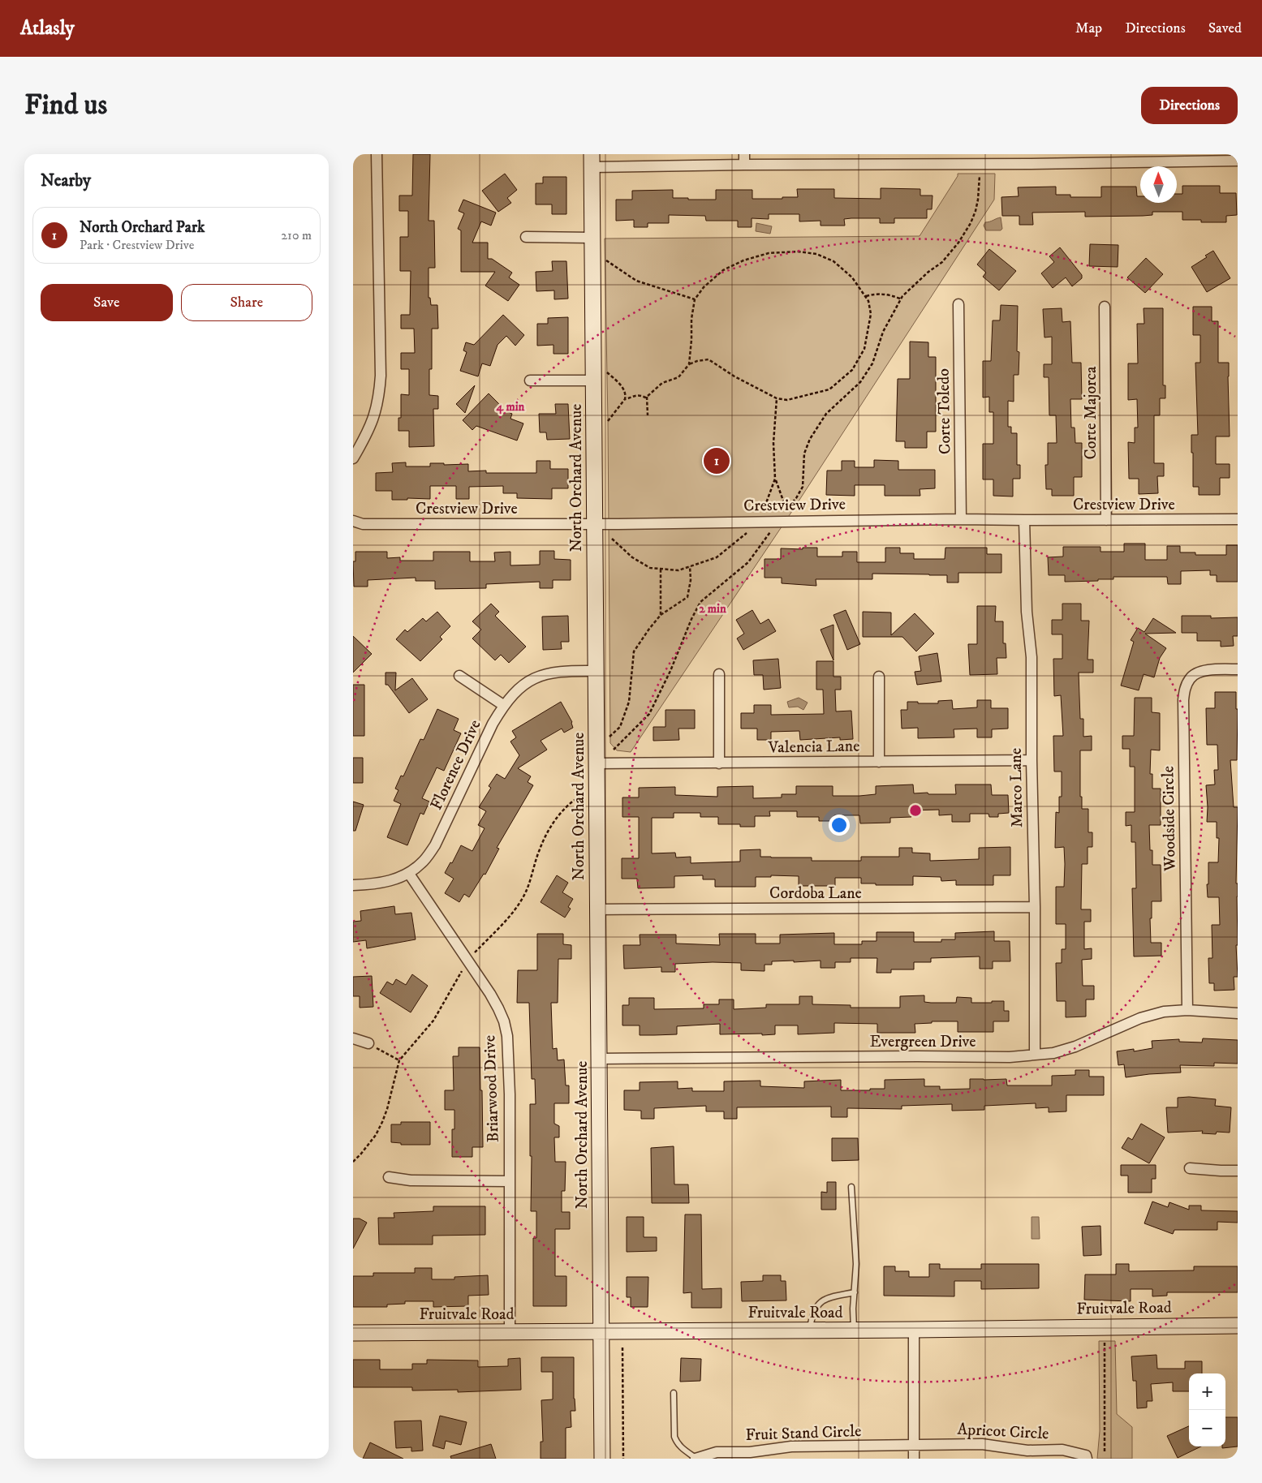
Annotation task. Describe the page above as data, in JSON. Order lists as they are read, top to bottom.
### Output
{
  "streets": {
    "street": [
      "Corte Toledo",
      "Corte Majorca",
      "North Orchard Avenue",
      "Crestview Drive",
      "Valencia Lane",
      "Florence Drive",
      "Marco Lane",
      "Woodside Circle",
      "Cordoba Lane",
      "Evergreen Drive",
      "Briarwood Drive",
      "Fruitvale Road",
      "Apricot Circle",
      "Fruit Stand Circle"
    ]
  },
  "crossings": [
    ["Corte Toledo", "Crestview Drive"],
    ["Corte Majorca", "Crestview Drive"],
    ["North Orchard Avenue", "Crestview Drive"],
    ["North Orchard Avenue", "Valencia Lane"],
    ["North Orchard Avenue", "Florence Drive"],
    ["North Orchard Avenue", "Cordoba Lane"],
    ["North Orchard Avenue", "Evergreen Drive"],
    ["North Orchard Avenue", "Fruitvale Road"],
    ["Crestview Drive", "Marco Lane"],
    ["Valencia Lane", "Marco Lane"],
    ["Florence Drive", "Briarwood Drive"],
    ["Marco Lane", "Cordoba Lane"],
    ["Marco Lane", "Evergreen Drive"],
    ["Woodside Circle", "Evergreen Drive"],
    ["Briarwood Drive", "Fruitvale Road"],
    ["Apricot Circle", "Fruit Stand Circle"]
  ],
  "north": "top",
  "page": {
    "header": "Atlasly",
    "nav": ["Map", "Directions", "Saved"],
    "buttons": [
      "Directions",
      ["Save", "Share"]
    ],
    "title": "Find us",
    "heading": "Nearby",
    "list": [
      {
        "mark": "1",
        "name": "North Orchard Park",
        "note": "Park · Crestview Drive",
        "value": "210 m"
      }
    ],
    "pins": "1",
    "map_buttons": ["+", "−"]
  },
  "rings": ["4 min", "2 min"]
}
